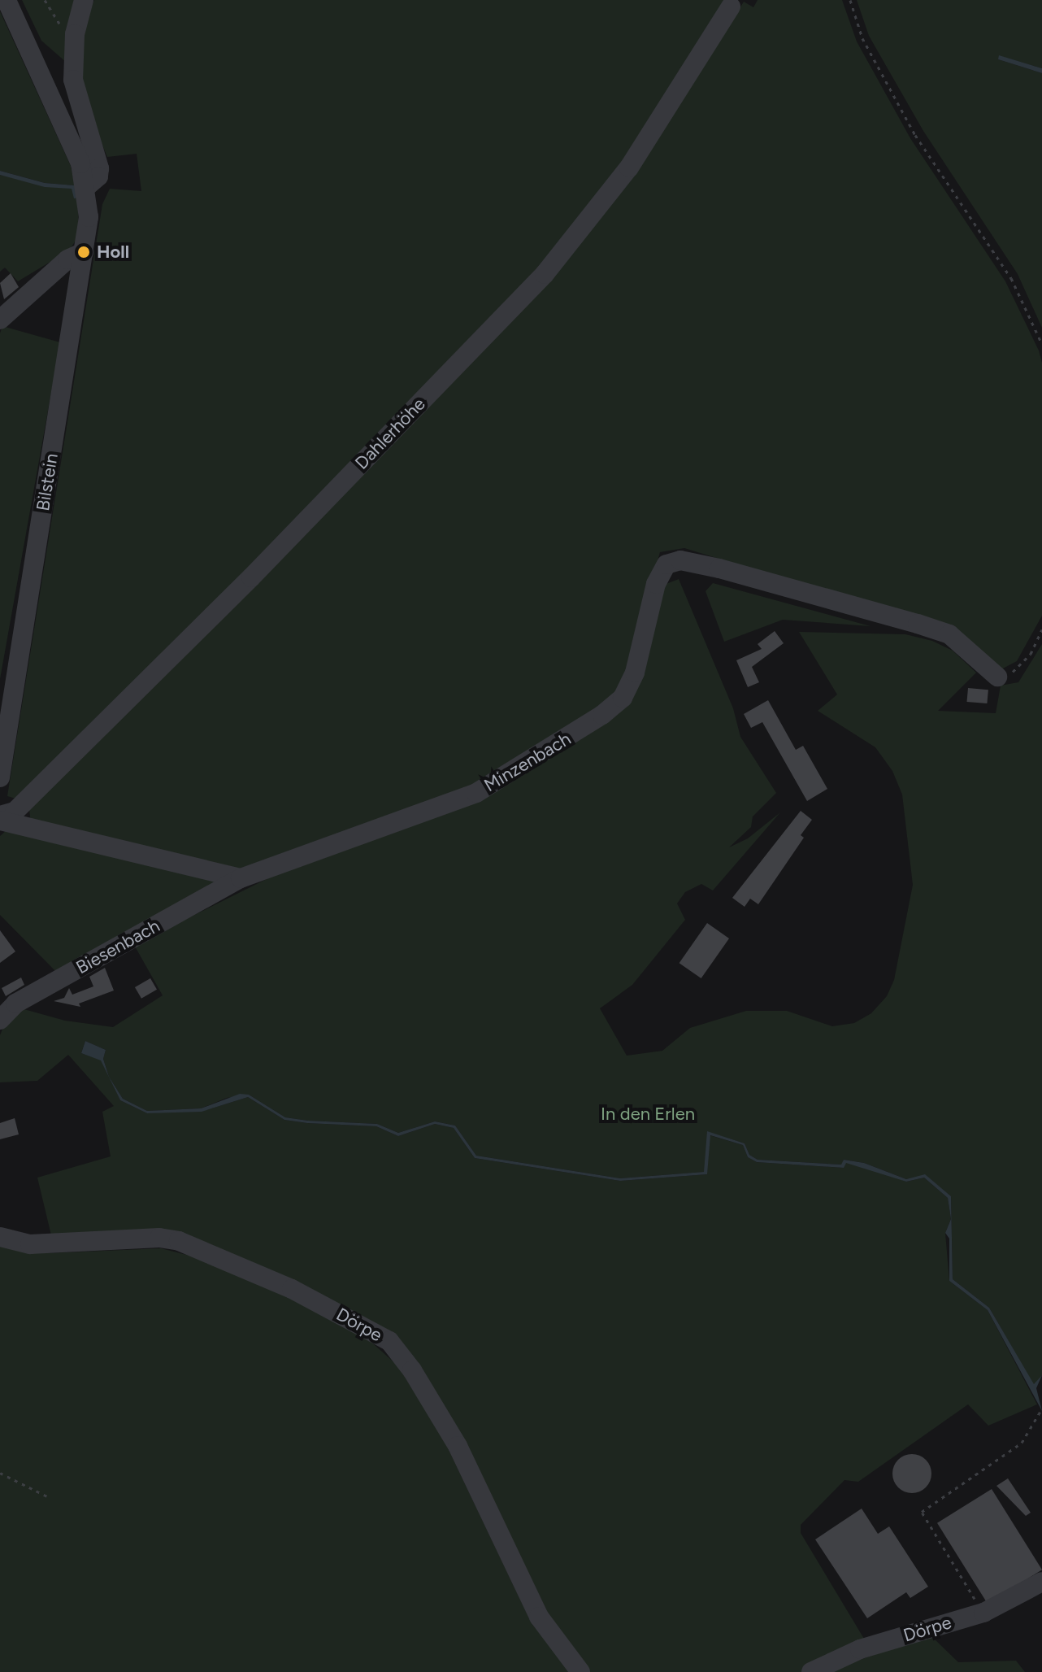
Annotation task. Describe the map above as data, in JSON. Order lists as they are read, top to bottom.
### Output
{
  "streets": {
    "street": [
      "Dahlerhöhe",
      "Bilstein",
      "Minzenbach",
      "Biesenbach",
      "Dörpe"
    ]
  },
  "crossings": [
    ["Minzenbach", "Biesenbach"]
  ],
  "parks": ["In den Erlen"],
  "places": ["Holl"]
}
